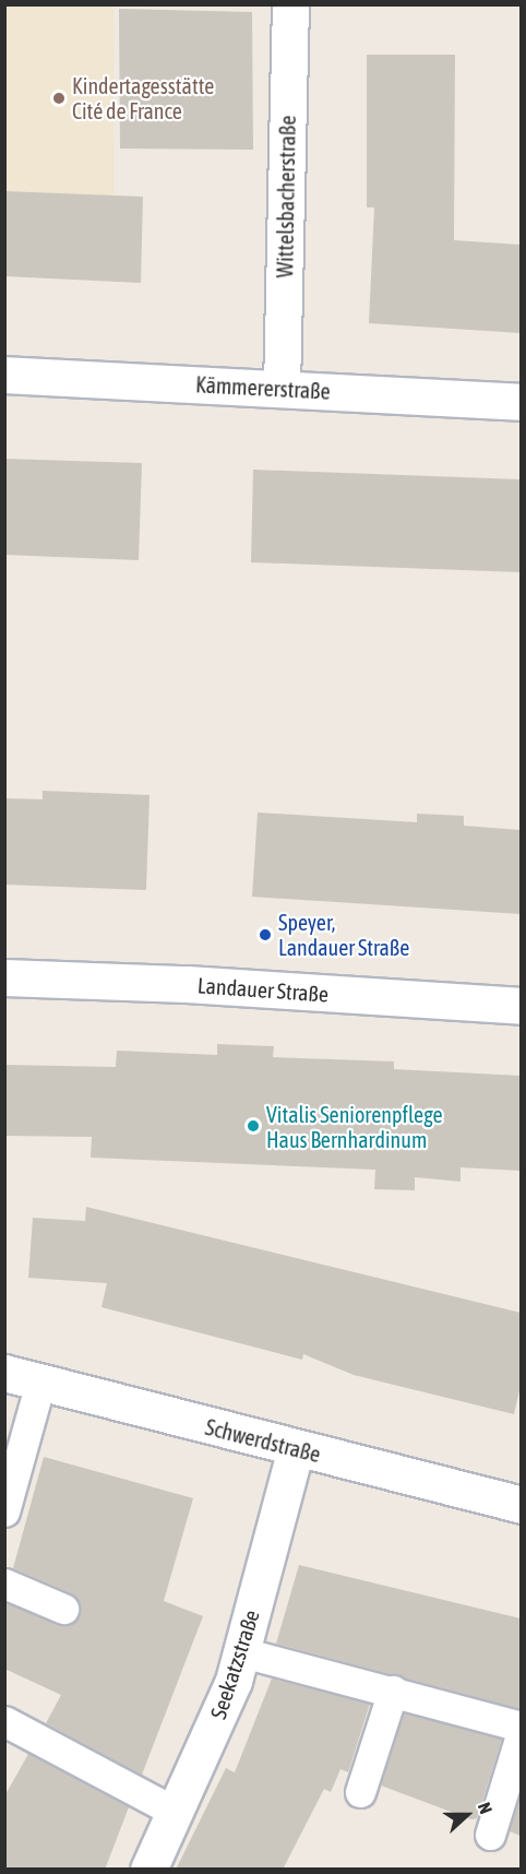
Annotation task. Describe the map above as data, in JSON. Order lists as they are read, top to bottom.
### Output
{
  "streets": {
    "street": [
      "Wittelsbacherstraße",
      "Kämmererstraße",
      "Landauer Straße",
      "Schwerdstraße",
      "Seekatzstraße"
    ]
  },
  "crossings": [
    ["Wittelsbacherstraße", "Kämmererstraße"],
    ["Schwerdstraße", "Seekatzstraße"]
  ],
  "places": ["Kindertagesstätte Cité de France", "Speyer, Landauer Straße", "Vitalis Seniorenpflege Haus Bernhardinum"],
  "north": "right"
}
